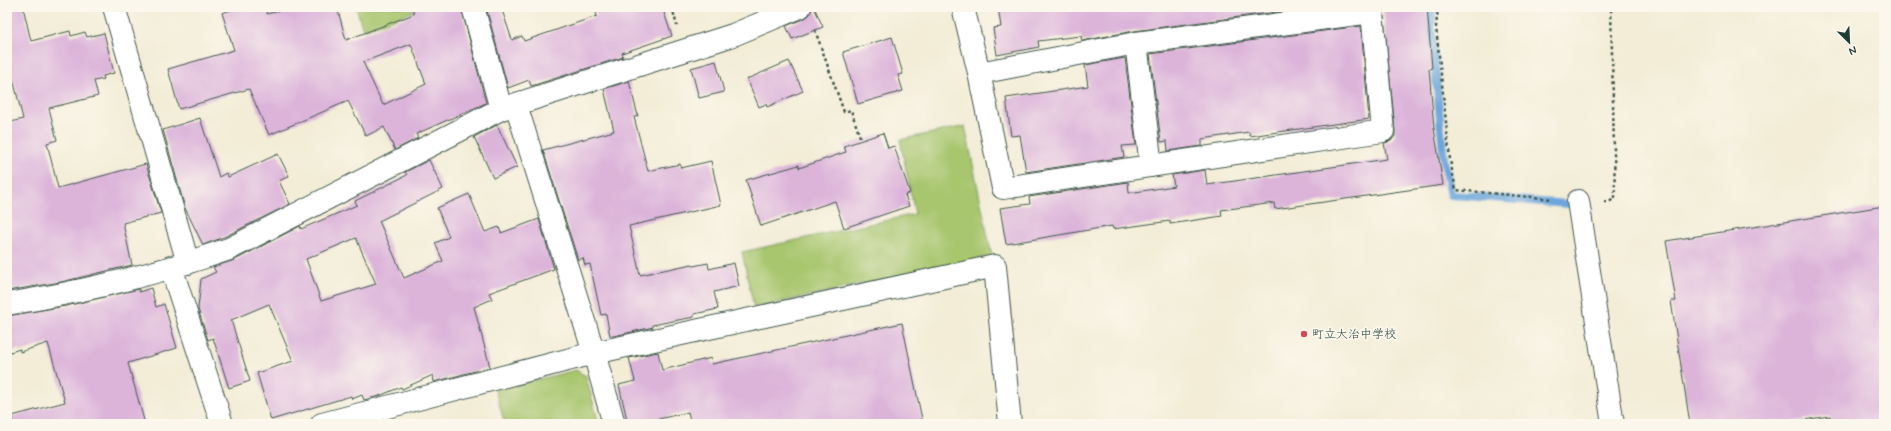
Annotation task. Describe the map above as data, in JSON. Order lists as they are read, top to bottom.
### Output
{
  "places": ["町立大治中学校"],
  "north": "bottom right"
}
